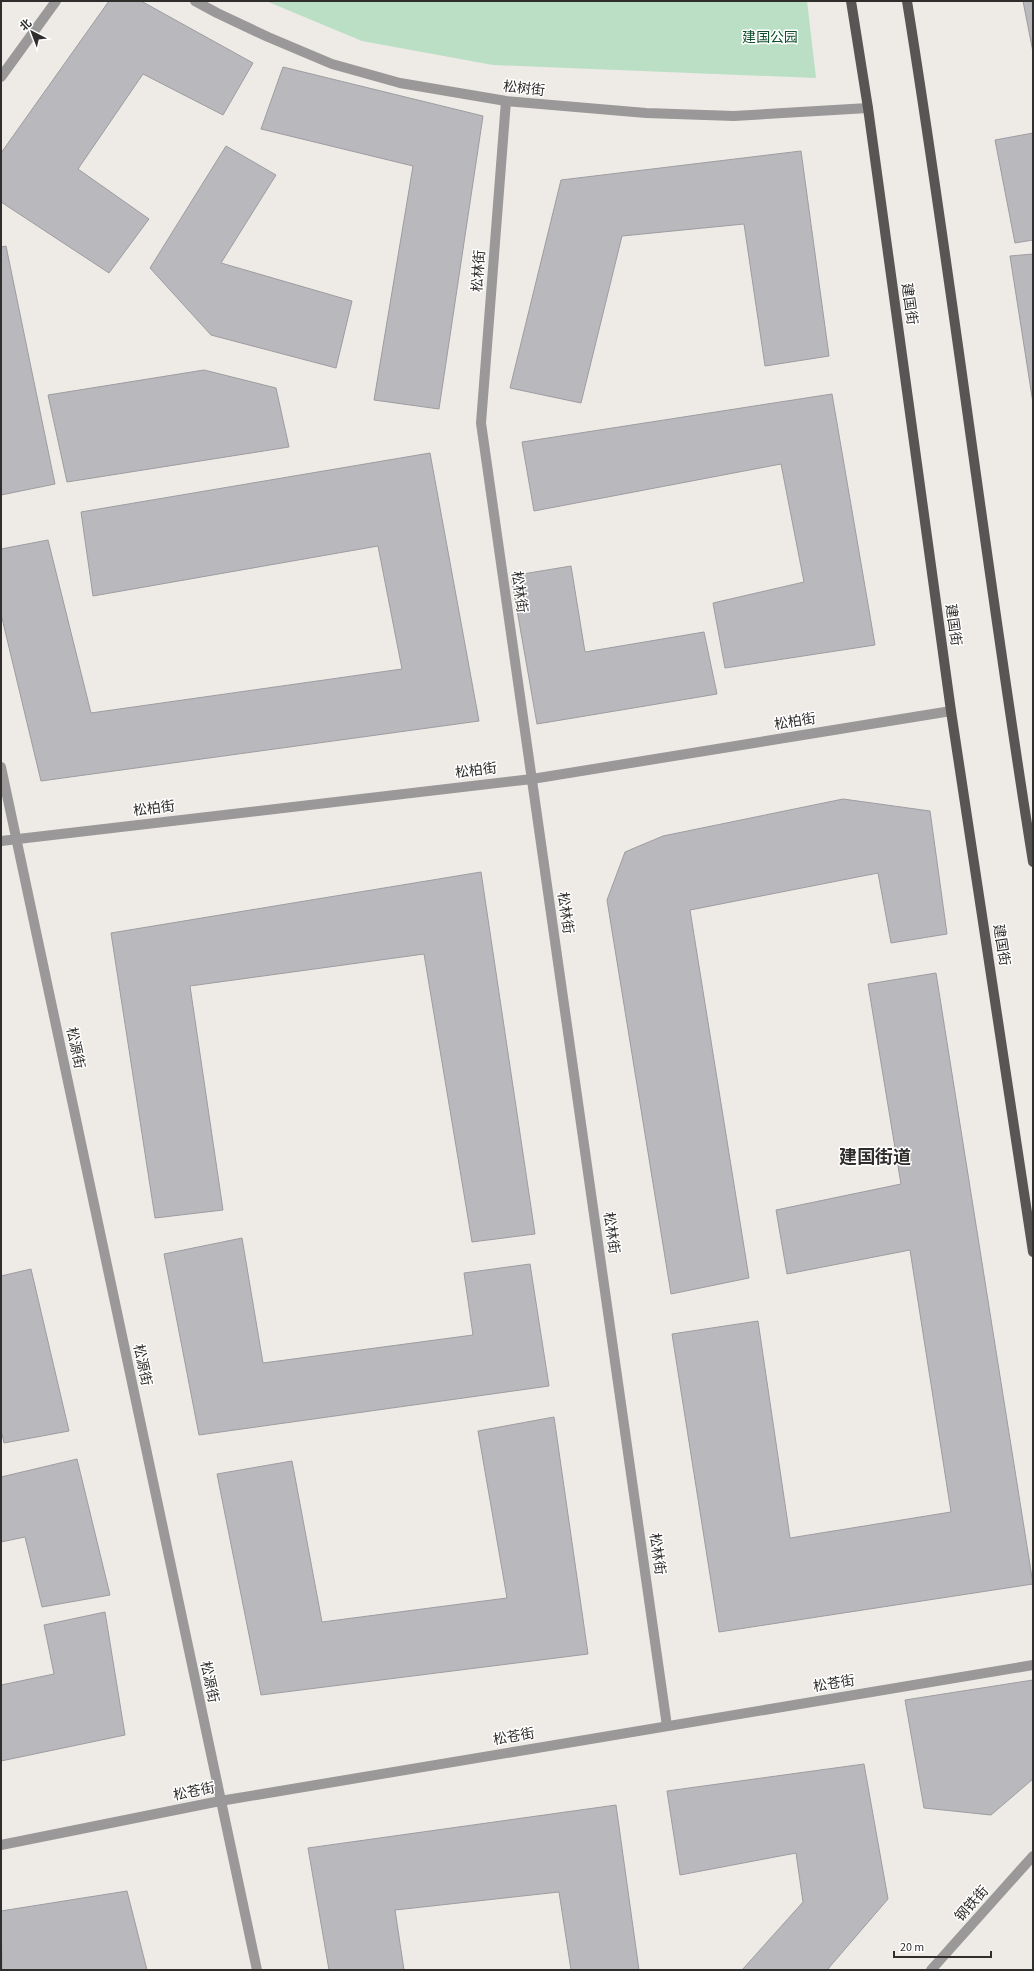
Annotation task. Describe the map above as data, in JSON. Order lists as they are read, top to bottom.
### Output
{
  "streets": {
    "main road": ["建国街"],
    "street": [
      "松树街",
      "松林街",
      "松柏街",
      "松源街",
      "松苍街",
      "钢铁街"
    ]
  },
  "crossings": [
    ["松树街", "松林街"],
    ["松树街", "建国街"],
    ["松林街", "松柏街"],
    ["松林街", "松苍街"],
    ["建国街", "松柏街"],
    ["松柏街", "松源街"],
    ["松源街", "松苍街"]
  ],
  "districts": ["建国街道"],
  "parks": ["建国公园"],
  "scale_bar": "20 m",
  "north": "top left"
}
